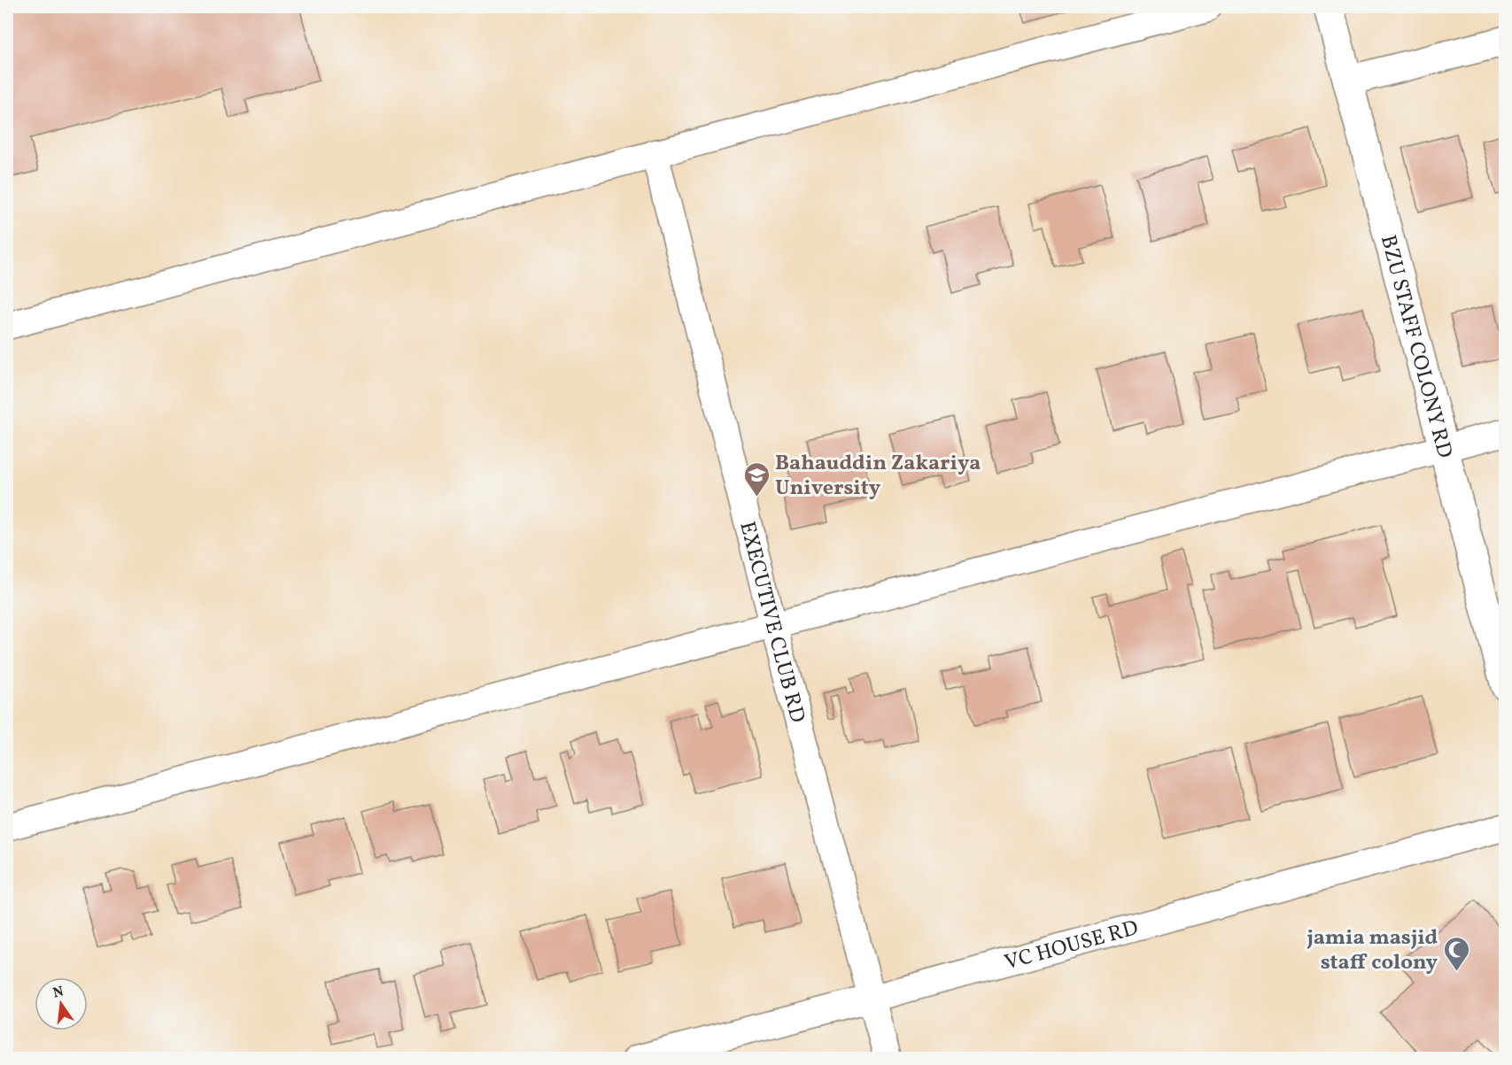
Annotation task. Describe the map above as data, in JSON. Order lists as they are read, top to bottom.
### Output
{
  "streets": {
    "street": ["BZU STAFF COLONY RD", "EXECUTIVE CLUB RD", "VC HOUSE RD"]
  },
  "crossings": [
    ["EXECUTIVE CLUB RD", "VC HOUSE RD"]
  ],
  "places": {
    "school or university": ["Bahauddin Zakariya University"],
    "mosque": ["jamia masjid staff colony"]
  },
  "north": "top"
}
